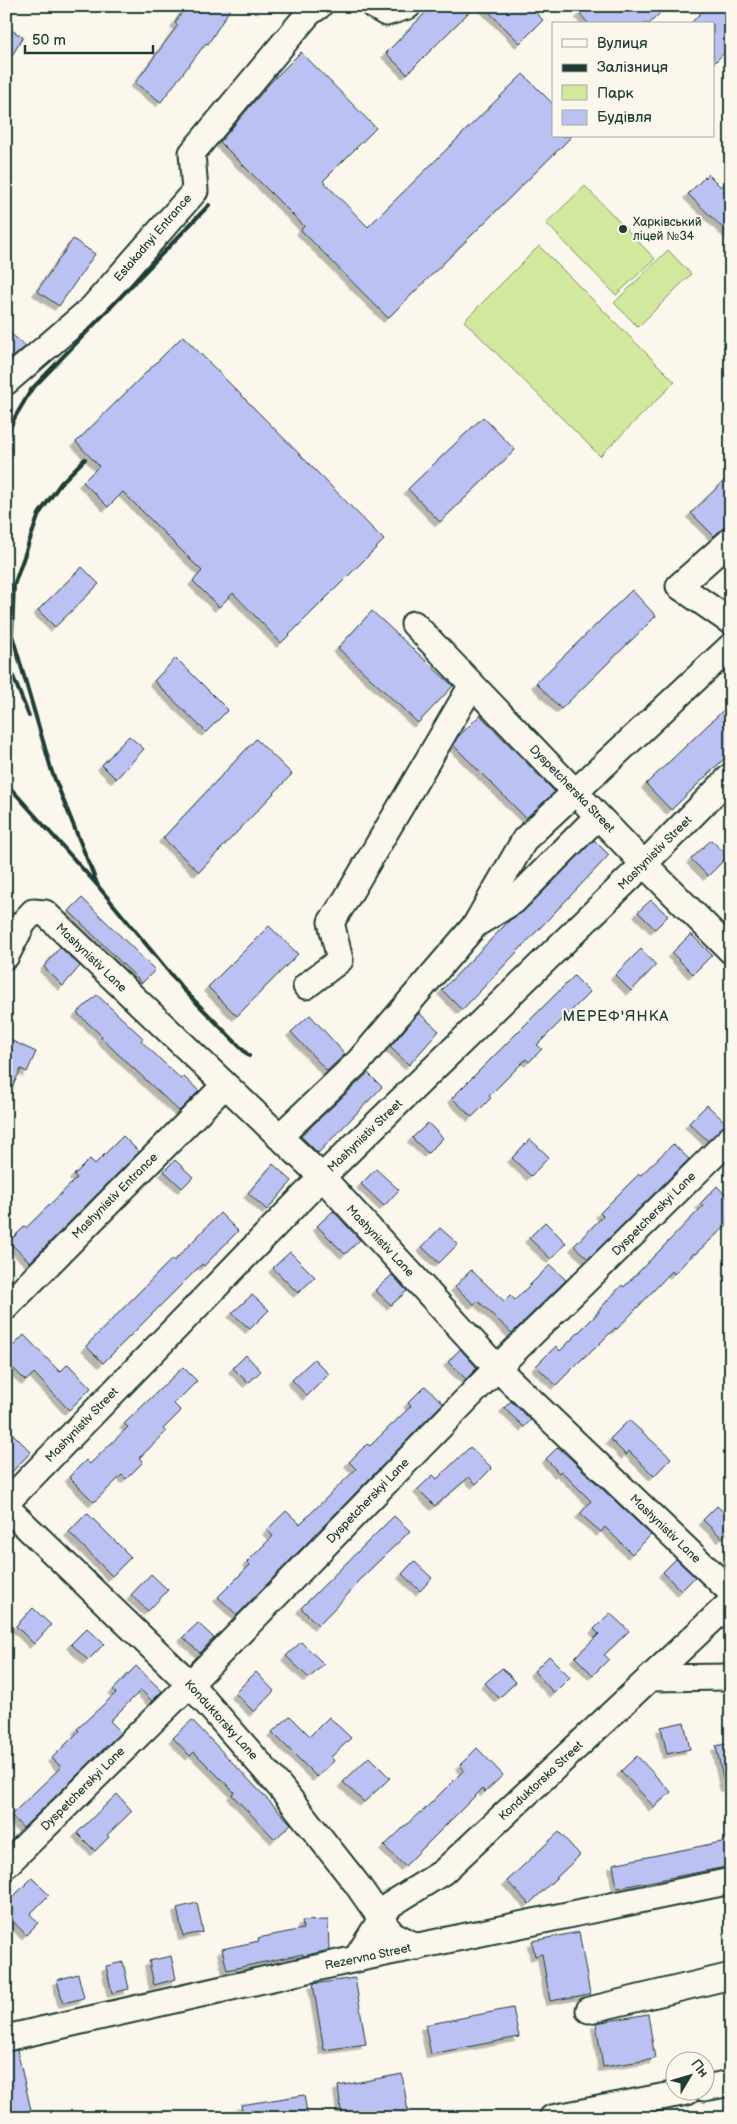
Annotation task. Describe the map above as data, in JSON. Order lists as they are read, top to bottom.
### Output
{
  "streets": {
    "street": [
      "Estakadnyi Entrance",
      "Dyspetcherska Street",
      "Mashynistiv Street",
      "Mashynistiv Lane",
      "Mashynistiv Entrance",
      "Dyspetcherskyi Lane",
      "Konduktorsky Lane",
      "Konduktorska Street",
      "Rezervna Street"
    ]
  },
  "crossings": [
    ["Dyspetcherska Street", "Mashynistiv Street"],
    ["Mashynistiv Street", "Mashynistiv Lane"],
    ["Mashynistiv Lane", "Mashynistiv Entrance"],
    ["Mashynistiv Lane", "Dyspetcherskyi Lane"],
    ["Dyspetcherskyi Lane", "Konduktorsky Lane"],
    ["Konduktorsky Lane", "Konduktorska Street"],
    ["Konduktorsky Lane", "Rezervna Street"],
    ["Konduktorska Street", "Rezervna Street"]
  ],
  "districts": ["МЕРЕФ'ЯНКА"],
  "places": ["Харківський ліцей №34"],
  "legend": [
    "Вулиця",
    "Залізниця",
    "Парк",
    "Будівля"
  ],
  "scale_bar": "50 m",
  "north": "top right"
}
